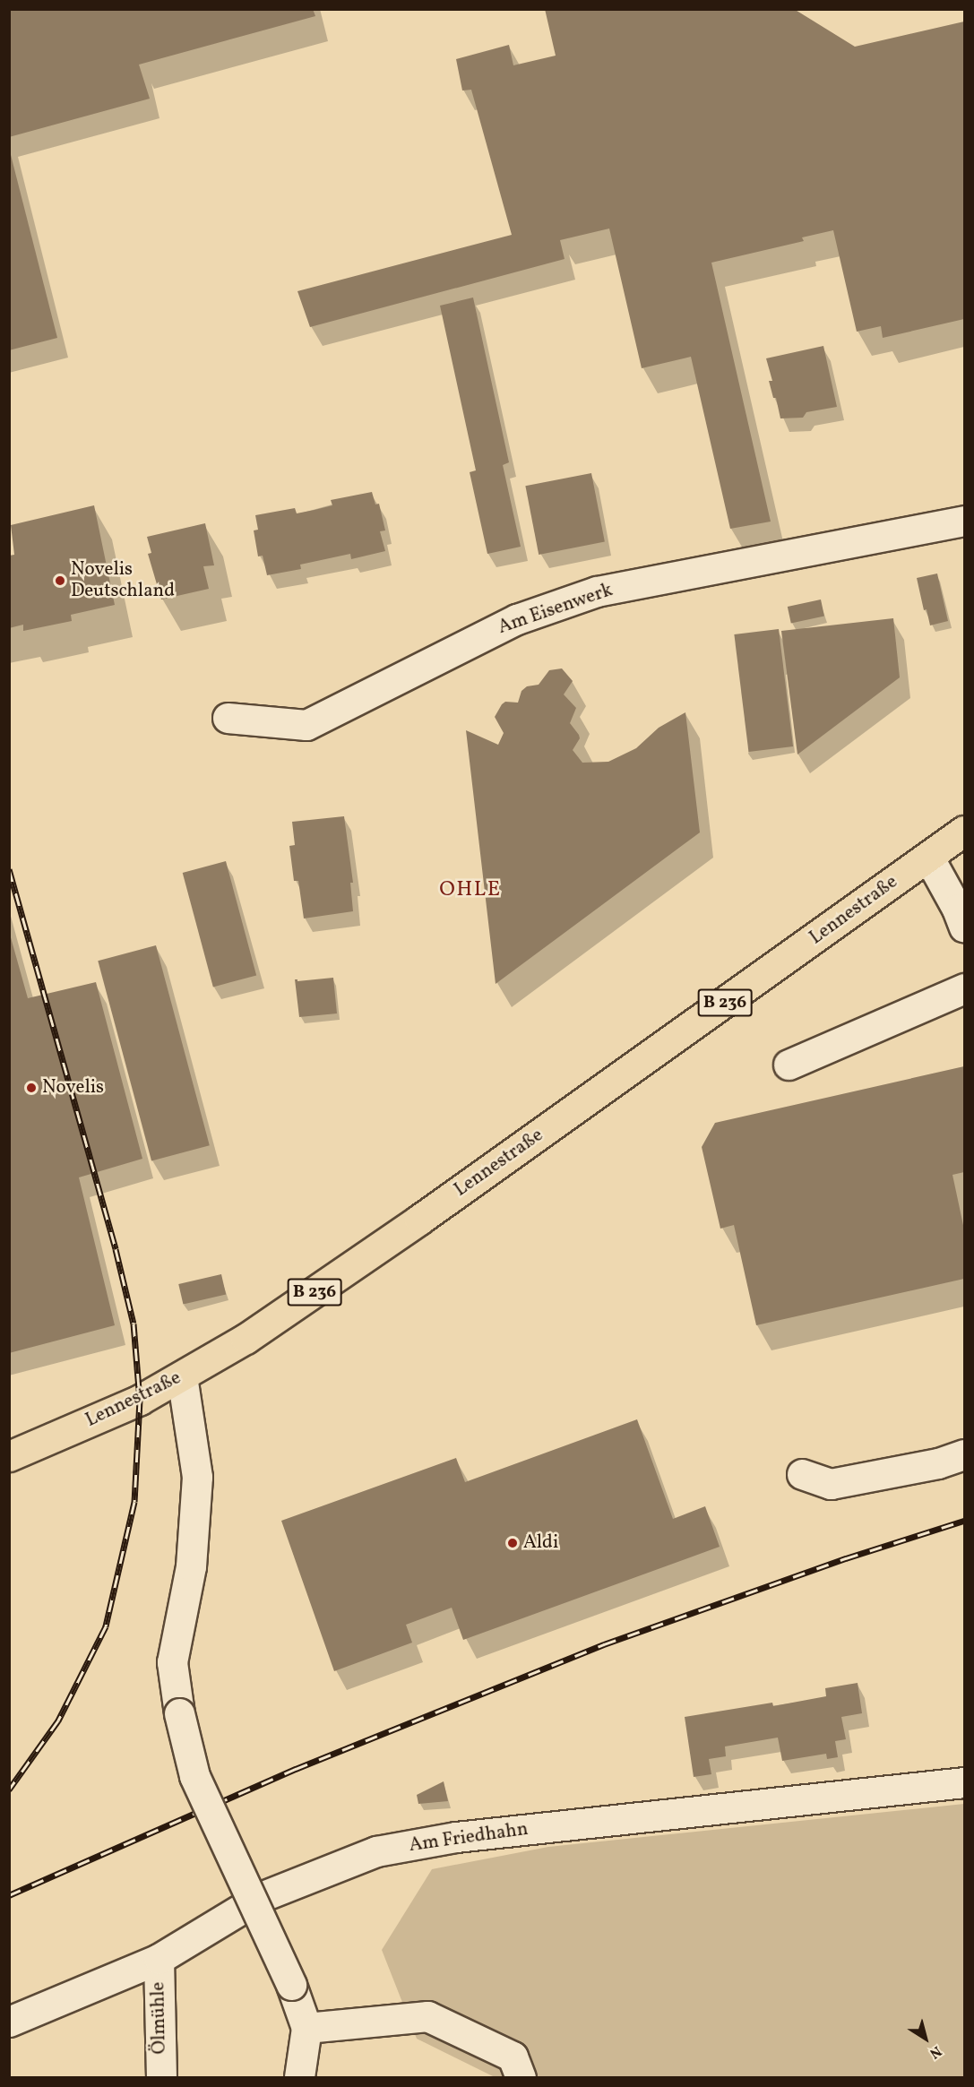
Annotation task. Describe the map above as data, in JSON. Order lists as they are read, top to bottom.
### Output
{
  "streets": {
    "main road": ["Lennestraße", "B 236"],
    "street": ["Am Eisenwerk", "Am Friedhahn", "Ölmühle"]
  },
  "crossings": [
    ["Am Friedhahn", "Ölmühle"]
  ],
  "districts": ["OHLE"],
  "places": ["Novelis Deutschland", "Novelis", "Aldi"],
  "north": "bottom right"
}
